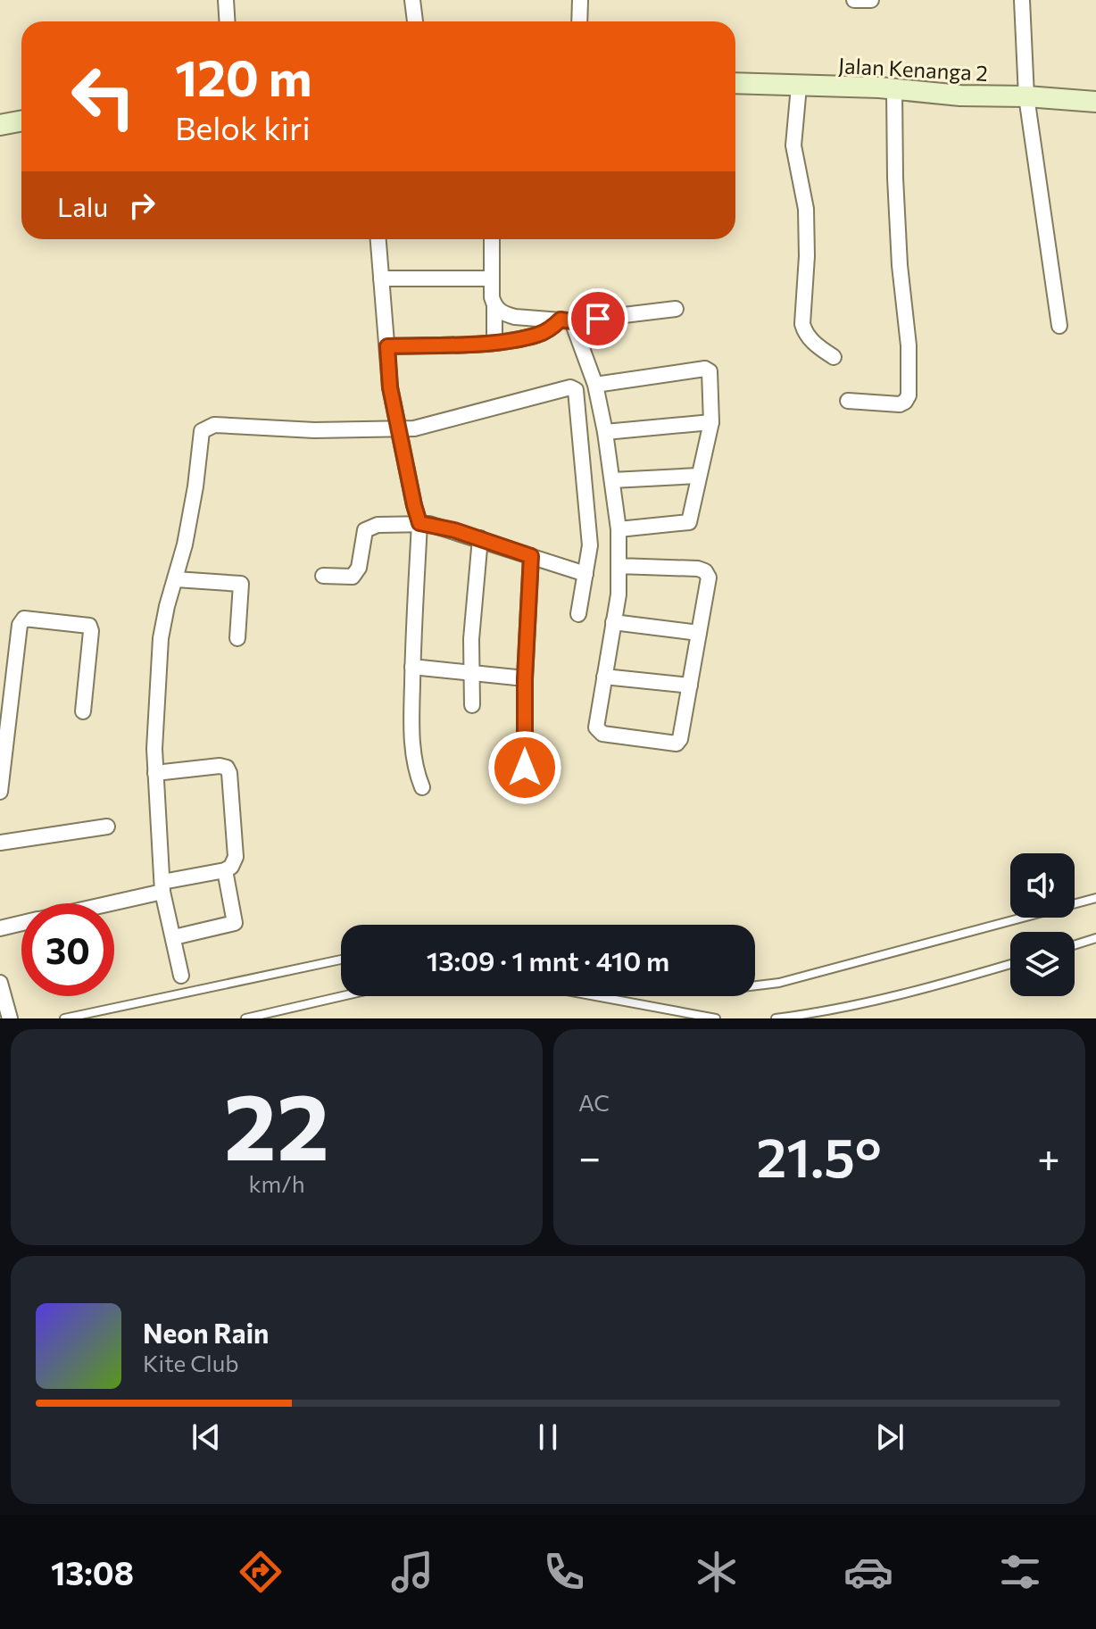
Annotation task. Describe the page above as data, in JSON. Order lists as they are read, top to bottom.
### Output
{
  "streets": {
    "main road": ["Jalan Kenanga 2"]
  },
  "page": {
    "turn": ["120 m", "Belok kiri"],
    "then": "Lalu",
    "limit": "30",
    "trip": "13:09 · 1 mnt · 410 m",
    "tile": [
      ["22", "km/h"],
      "AC"
    ],
    "heat": ["−", "21.5°", "+"],
    "song": ["Neon Rain", "Kite Club"],
    "tabs": "13:08"
  }
}
